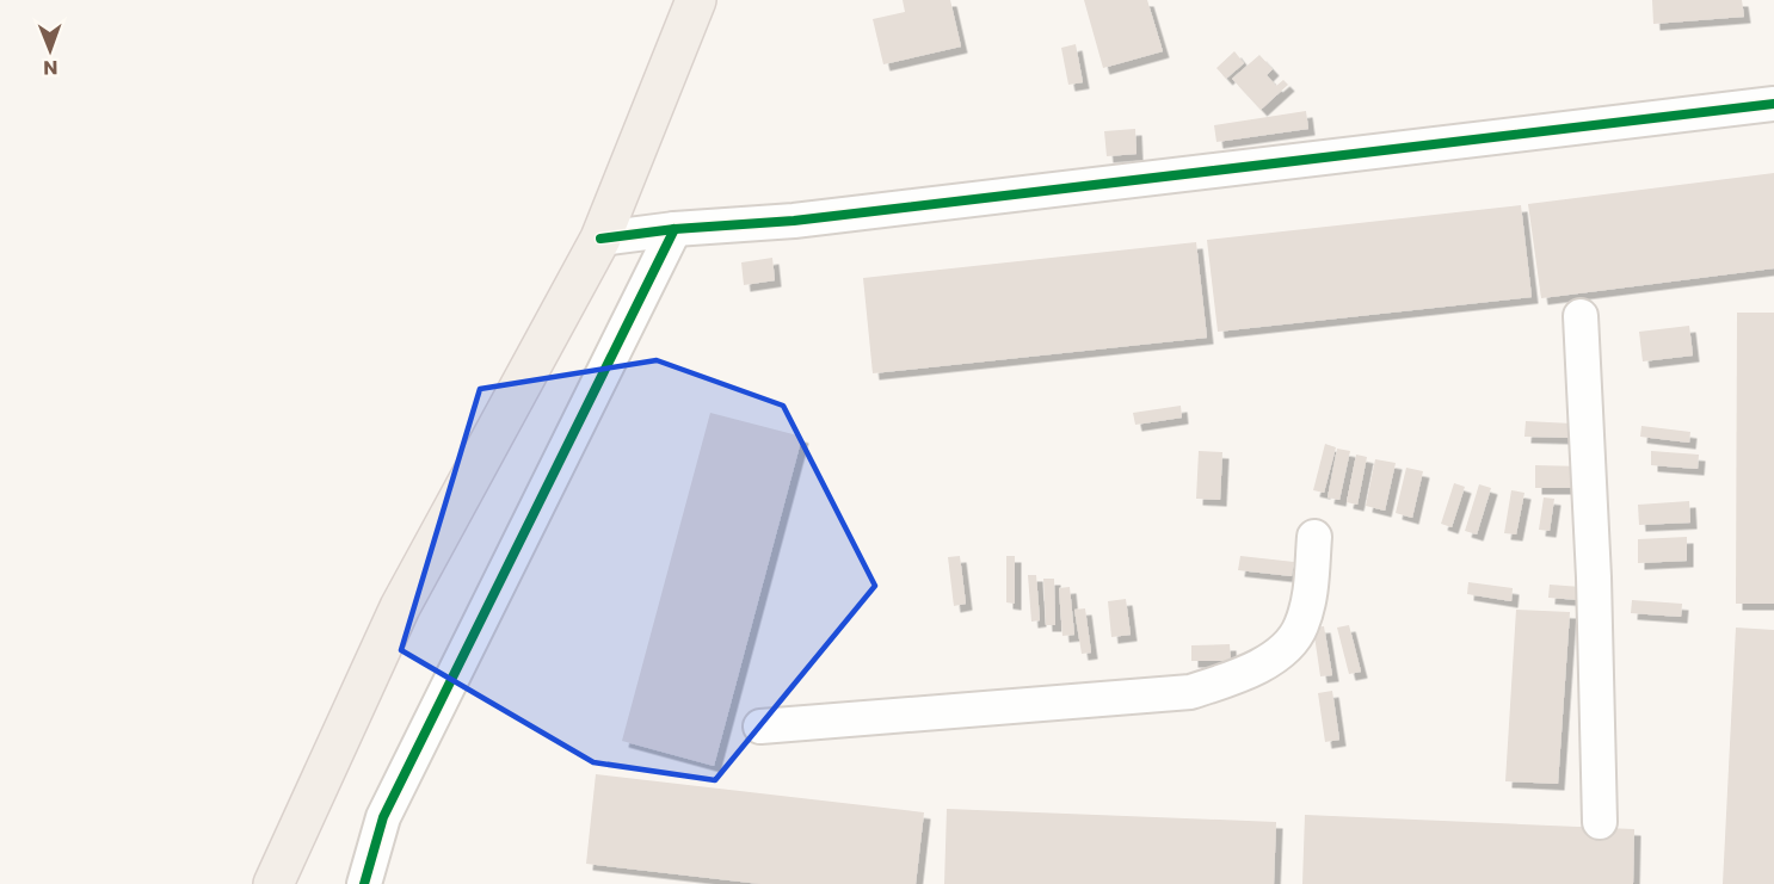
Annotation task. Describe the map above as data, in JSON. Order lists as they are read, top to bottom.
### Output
{
  "north": "bottom"
}
